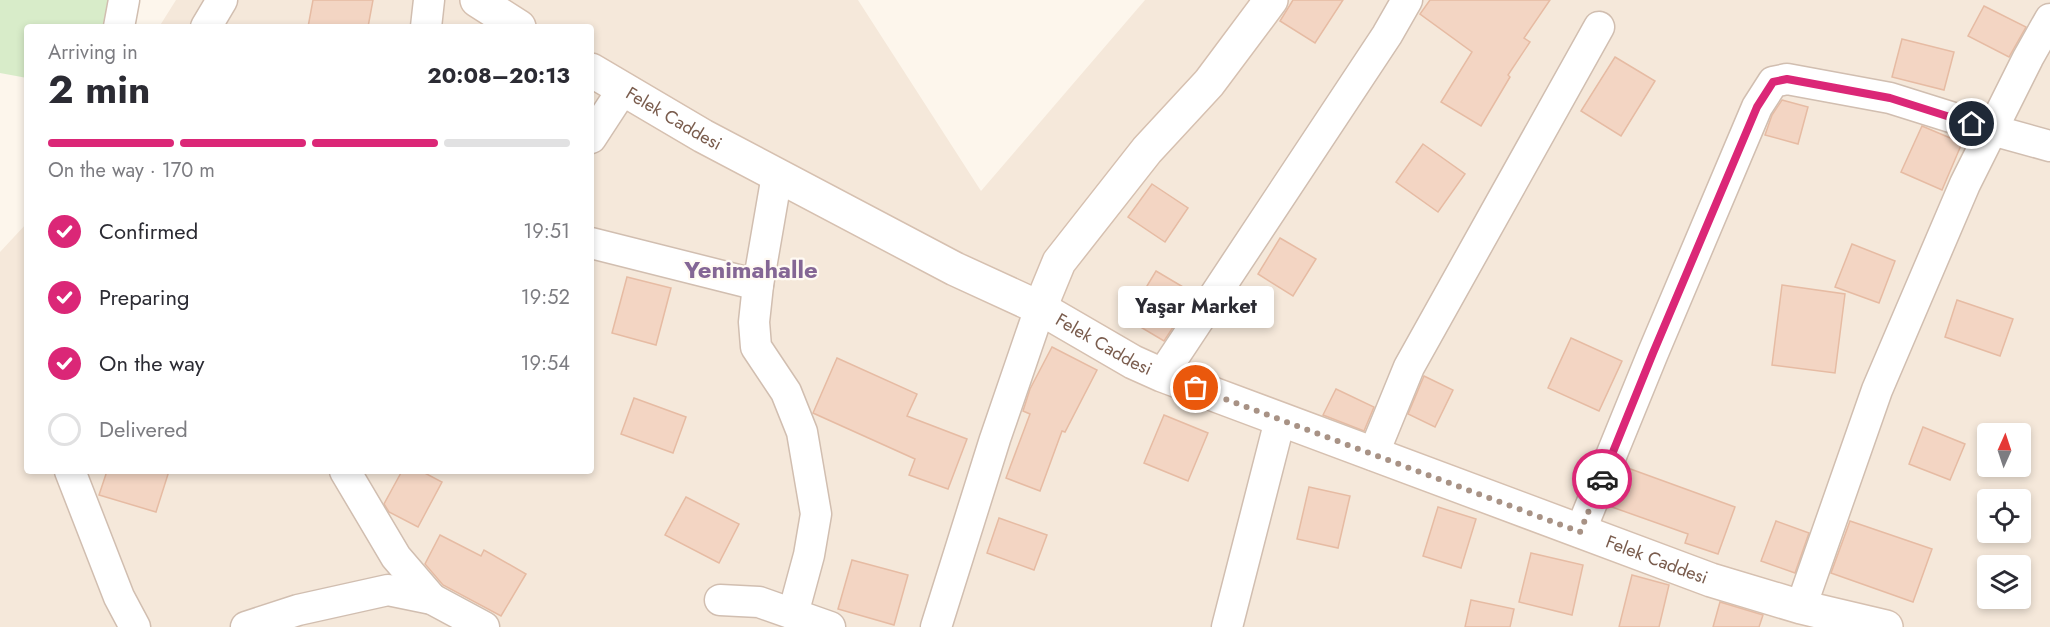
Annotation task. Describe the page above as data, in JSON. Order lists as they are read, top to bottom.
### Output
{
  "streets": {
    "street": ["Felek Caddesi"]
  },
  "districts": ["Yenimahalle"],
  "places": ["Yaşar Market"],
  "north": "top",
  "page": {
    "heading": ["2 min", "Arriving in", "20:08–20:13"],
    "bar": "On the way · 170 m",
    "list": [
      ["Confirmed", "19:51"],
      ["Preparing", "19:52"],
      ["On the way", "19:54"],
      "Delivered"
    ],
    "bubble": "Yaşar Market"
  }
}
